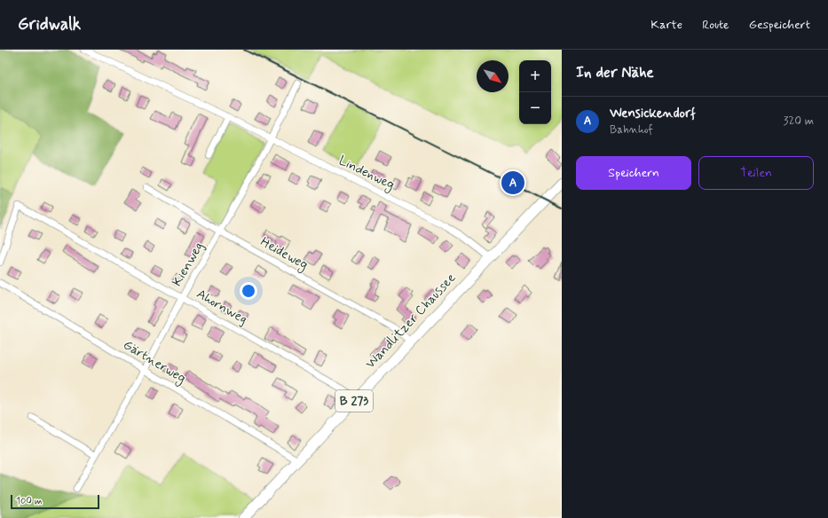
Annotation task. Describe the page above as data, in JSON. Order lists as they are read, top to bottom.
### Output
{
  "streets": {
    "main road": ["Wandlitzer Chaussee", "B 273"],
    "street": [
      "Lindenweg",
      "Heideweg",
      "Kienweg",
      "Ahornweg",
      "Gärtnerweg"
    ]
  },
  "crossings": [
    ["Lindenweg", "Kienweg"],
    ["Lindenweg", "Wandlitzer Chaussee"],
    ["Heideweg", "Kienweg"],
    ["Heideweg", "Wandlitzer Chaussee"],
    ["Kienweg", "Ahornweg"],
    ["Kienweg", "Gärtnerweg"],
    ["Ahornweg", "Wandlitzer Chaussee"],
    ["Wandlitzer Chaussee", "Gärtnerweg"],
    ["Wandlitzer Chaussee", "B 273"],
    ["Gärtnerweg", "B 273"]
  ],
  "scale_bar": "100 m",
  "north": "bottom right",
  "page": {
    "header": "Gridwalk",
    "nav": ["Karte", "Route", "Gespeichert"],
    "heading": "In der Nähe",
    "map_buttons": ["+", "−"],
    "list": [
      {
        "mark": "A",
        "name": "Wensickendorf",
        "note": "Bahnhof",
        "value": "320 m"
      }
    ],
    "buttons": ["Speichern", "Teilen"],
    "pins": "A",
    "scale": "100 m"
  }
}
